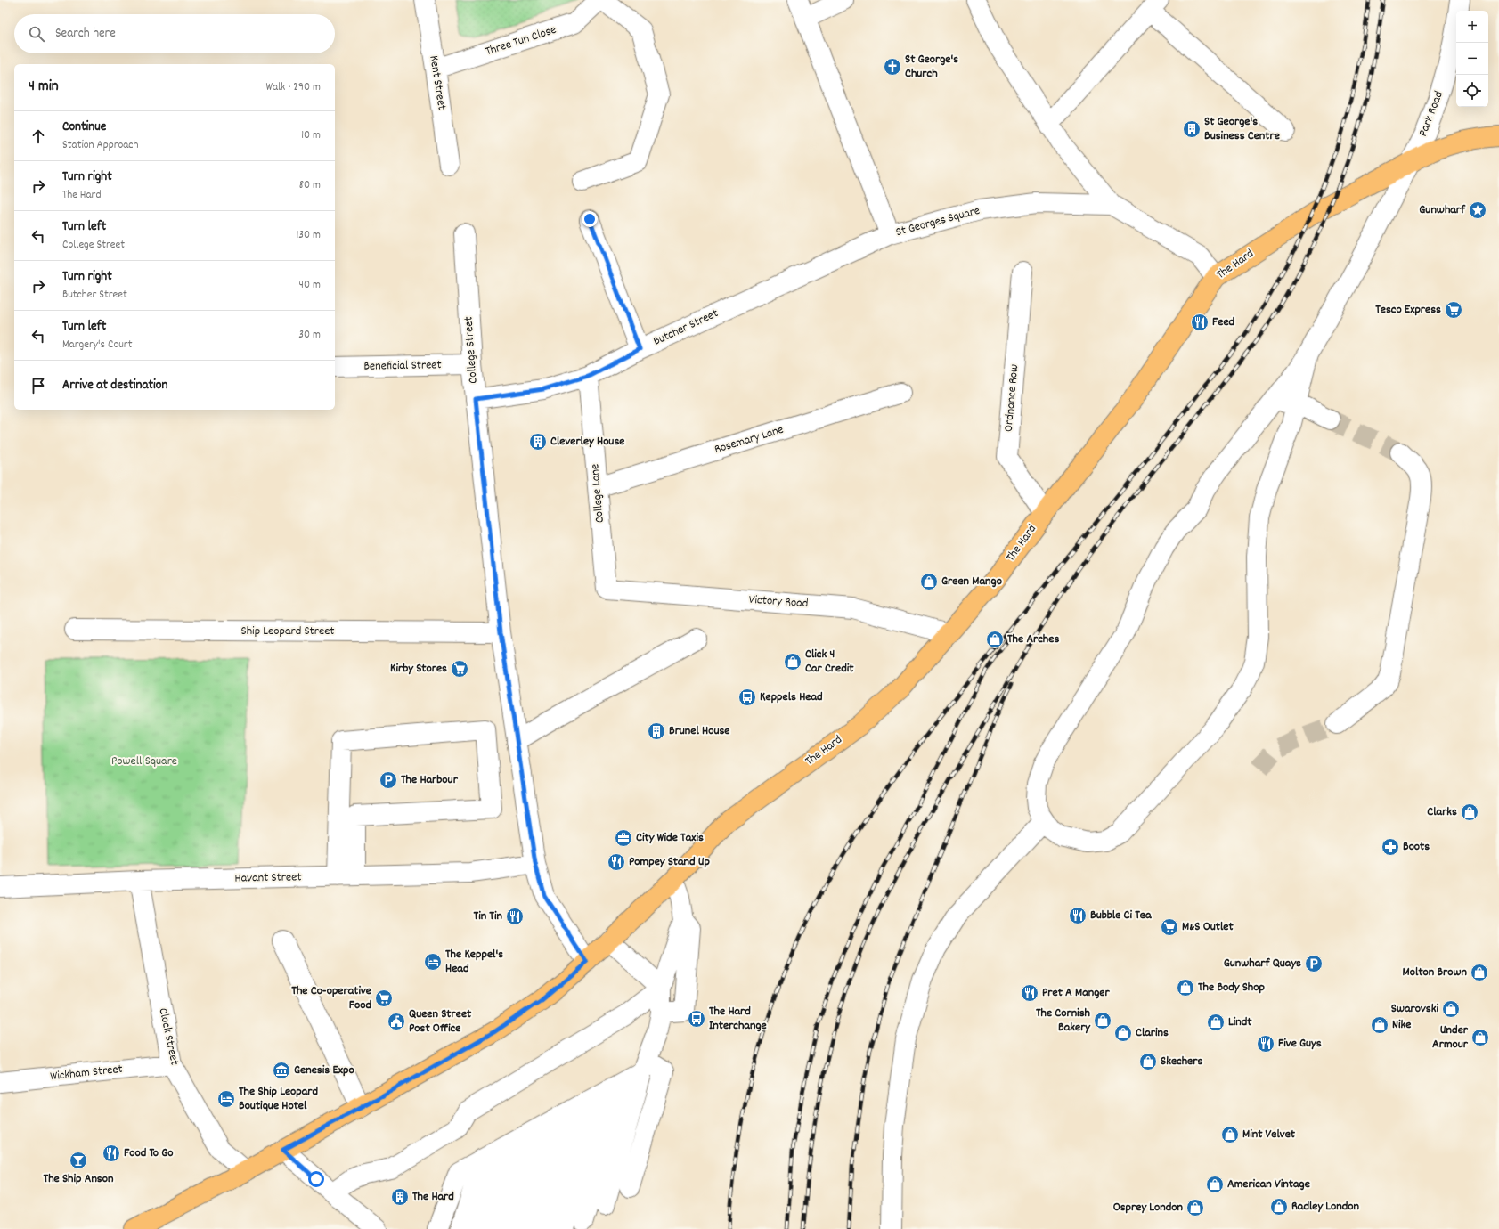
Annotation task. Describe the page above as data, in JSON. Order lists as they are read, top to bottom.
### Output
{
  "streets": {
    "main road": ["The Hard"],
    "street": [
      "Three Tun Close",
      "Kent Street",
      "Park Road",
      "St Georges Square",
      "Butcher Street",
      "College Street",
      "Beneficial Street",
      "Ordnance Row",
      "Rosemary Lane",
      "College Lane",
      "Victory Road",
      "Ship Leopard Street",
      "Havant Street",
      "Clock Street",
      "Wickham Street"
    ]
  },
  "crossings": [
    ["Three Tun Close", "Kent Street"],
    ["Park Road", "The Hard"],
    ["St Georges Square", "The Hard"],
    ["St Georges Square", "Butcher Street"],
    ["The Hard", "College Street"],
    ["The Hard", "Ordnance Row"],
    ["The Hard", "Victory Road"],
    ["The Hard", "Clock Street"],
    ["Butcher Street", "College Street"],
    ["Butcher Street", "College Lane"],
    ["College Street", "Beneficial Street"],
    ["College Street", "Ship Leopard Street"],
    ["College Street", "Havant Street"],
    ["Rosemary Lane", "College Lane"],
    ["College Lane", "Victory Road"],
    ["Havant Street", "Clock Street"],
    ["Clock Street", "Wickham Street"]
  ],
  "parks": ["Powell Square"],
  "places": {
    "church": ["St George's Church"],
    "building": [
      "St George's Business Centre",
      "Cleverley House",
      "Brunel House",
      "The Hard"
    ],
    "place": ["Gunwharf"],
    "supermarket": [
      "Tesco Express",
      "Kirby Stores",
      "M&S Outlet",
      "The Co-operative Food"
    ],
    "restaurant": [
      "Feed",
      "Pompey Stand Up",
      "Bubble Ci Tea",
      "Tin Tin",
      "Pret A Manger",
      "Five Guys",
      "Food To Go"
    ],
    "shop": [
      "Green Mango",
      "The Arches",
      "Click 4 Car Credit",
      "Clarks",
      "Molton Brown",
      "The Body Shop",
      "Swarovski",
      "The Cornish Bakery",
      "Lindt",
      "Nike",
      "Clarins",
      "Under Armour",
      "Skechers",
      "Mint Velvet",
      "American Vintage",
      "Radley London",
      "Osprey London"
    ],
    "bus stop": ["Keppels Head", "The Hard Interchange"],
    "parking": ["The Harbour", "Gunwharf Quays"],
    "office": ["City Wide Taxis"],
    "pharmacy": ["Boots"],
    "hotel": ["The Keppel's Head", "The Ship Leopard Boutique Hotel"],
    "public building": ["Queen Street Post Office"],
    "museum": ["Genesis Expo"],
    "bar": ["The Ship Anson"]
  },
  "page": {
    "map_buttons": ["+", "−"],
    "search": "Search here",
    "heading": ["4 min", "Walk · 290 m"],
    "list": [
      ["Continue", "Station Approach", "10 m"],
      ["Turn right", "The Hard", "80 m"],
      ["Turn left", "College Street", "130 m"],
      ["Turn right", "Butcher Street", "40 m"],
      ["Turn left", "Margery's Court", "30 m"],
      "Arrive at destination"
    ]
  }
}
